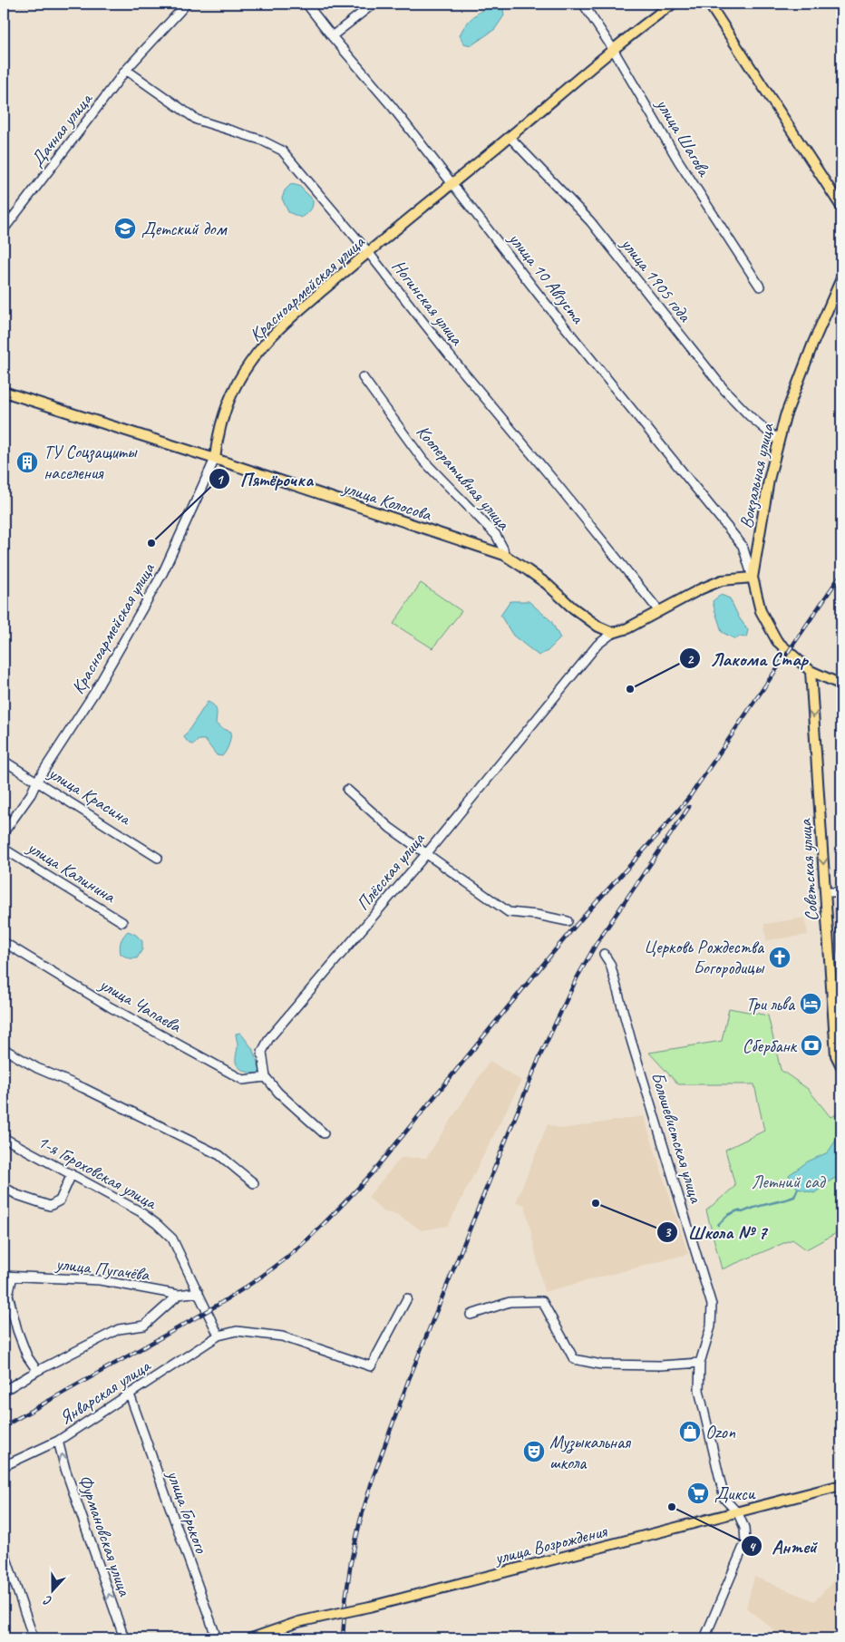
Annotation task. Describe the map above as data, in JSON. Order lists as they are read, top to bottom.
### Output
{
  "streets": {
    "main road": [
      "Красноармейская улица",
      "Вокзальная улица",
      "улица Колосова",
      "Советская улица",
      "улица Возрождения"
    ],
    "street": [
      "Дачная улица",
      "улица Шагова",
      "улица 10 Августа",
      "улица 1905 года",
      "Ногинская улица",
      "Кооперативная улица",
      "улица Красина",
      "улица Калинина",
      "Плёсская улица",
      "улица Чапаева",
      "Большевистская улица",
      "1-я Гороховская улица",
      "улица Пугачёва",
      "Январская улица",
      "улица Горького",
      "Фурмановская улица"
    ]
  },
  "crossings": [
    ["Дачная улица", "Ногинская улица"],
    ["улица Шагова", "Красноармейская улица"],
    ["улица 10 Августа", "Красноармейская улица"],
    ["улица 10 Августа", "Вокзальная улица"],
    ["улица 1905 года", "Красноармейская улица"],
    ["улица 1905 года", "Вокзальная улица"],
    ["Красноармейская улица", "Ногинская улица"],
    ["Красноармейская улица", "улица Колосова"],
    ["Красноармейская улица", "улица Красина"],
    ["Вокзальная улица", "Советская улица"],
    ["Кооперативная улица", "улица Колосова"],
    ["улица Колосова", "Плёсская улица"],
    ["Плёсская улица", "улица Чапаева"],
    ["Большевистская улица", "улица Возрождения"],
    ["1-я Гороховская улица", "улица Пугачёва"],
    ["1-я Гороховская улица", "Январская улица"],
    ["Январская улица", "улица Горького"],
    ["Январская улица", "Фурмановская улица"]
  ],
  "one_way": ["Советская улица", "Фурмановская улица"],
  "parks": ["Летний сад"],
  "places": {
    "school or university": ["Детский дом"],
    "building": ["ТУ Соцзащиты населения"],
    "other": [
      "Пятёрочка",
      "Лакома Стар",
      "Школа № 7",
      "Антей"
    ],
    "church": ["Церковь Рождества Богородицы"],
    "hotel": ["Три льва"],
    "bank": ["Сбербанк"],
    "shop": ["Ozon"],
    "theatre": ["Музыкальная школа"],
    "supermarket": ["Дикси"]
  },
  "north": "bottom"
}
